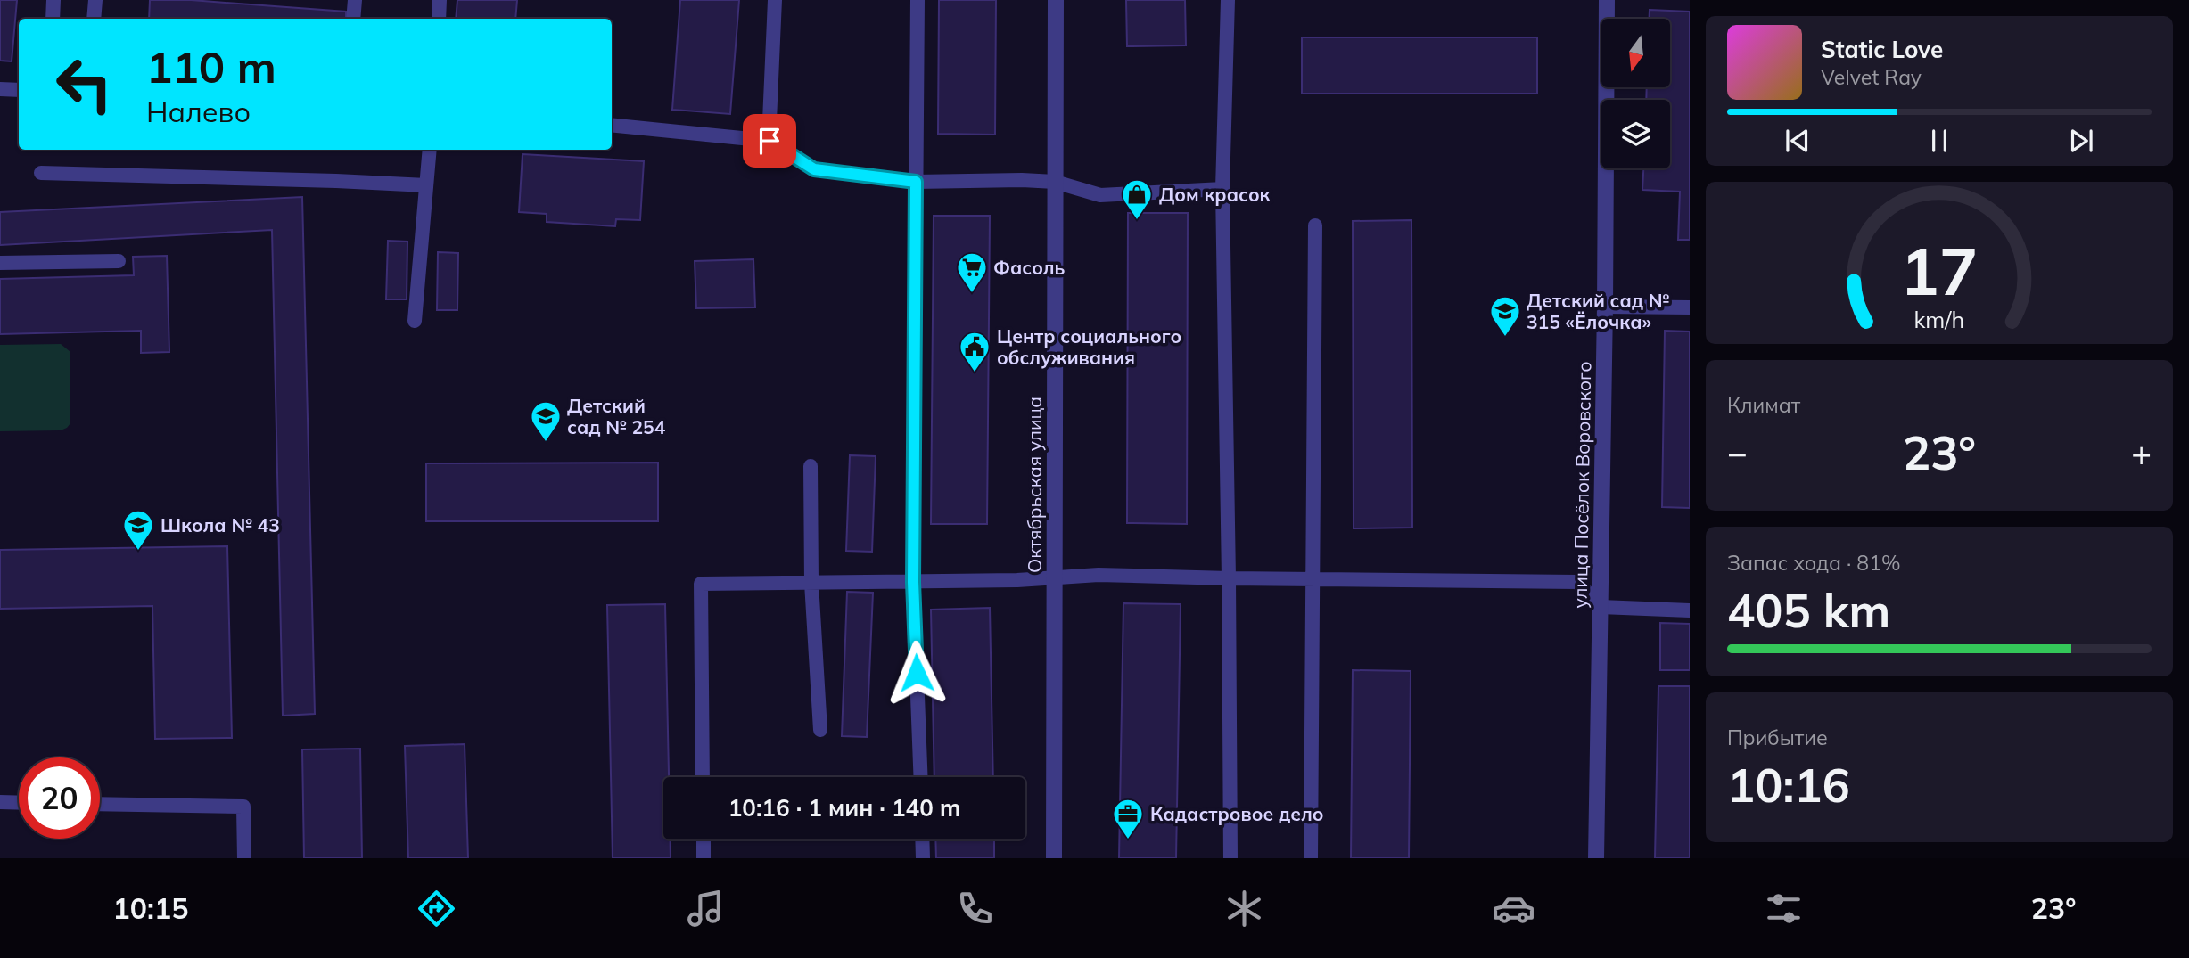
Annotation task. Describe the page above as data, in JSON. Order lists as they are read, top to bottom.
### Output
{
  "streets": {
    "street": ["Октябрьская улица", "улица Посёлок Воровского"]
  },
  "places": {
    "shop": ["Дом красок"],
    "supermarket": ["Фасоль"],
    "school or university": ["Детский сад № 315 «Ёлочка»", "Детский сад № 254", "Школа № 43"],
    "public building": ["Центр социального обслуживания"],
    "office": ["Кадастровое дело"]
  },
  "north": "bottom",
  "page": {
    "turn": ["110 m", "Налево"],
    "song": ["Static Love", "Velvet Ray"],
    "tile": [
      "Климат",
      ["Запас хода · 81%", "405 km"],
      ["Прибытие", "10:16"]
    ],
    "heat": ["−", "23°", "+"],
    "limit": "20",
    "trip": "10:16 · 1 мин · 140 m",
    "tabs": ["10:15", "23°"],
    "gauge": ["17", "km/h"]
  }
}
